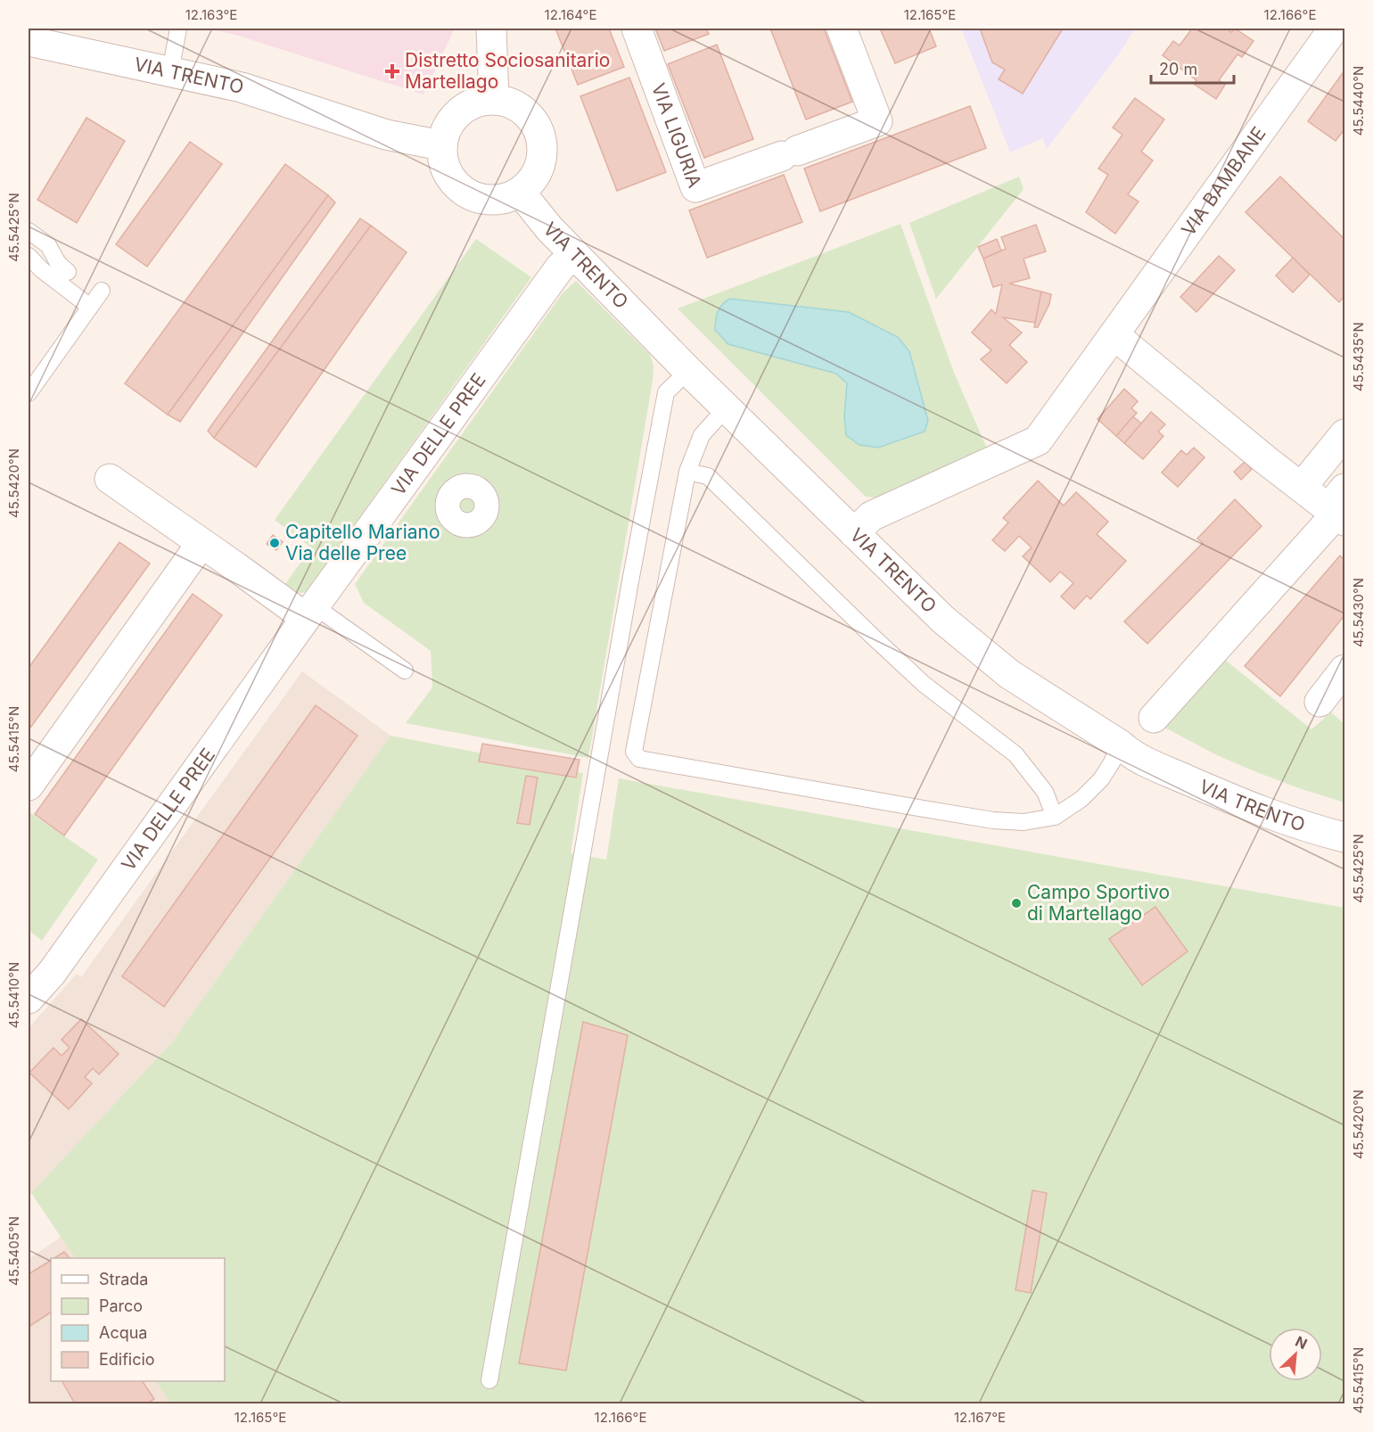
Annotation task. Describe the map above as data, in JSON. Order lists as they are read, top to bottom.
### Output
{
  "streets": {
    "street": [
      "VIA TRENTO",
      "VIA LIGURIA",
      "VIA BAMBANE",
      "VIA DELLE PREE"
    ]
  },
  "crossings": [
    ["VIA TRENTO", "VIA BAMBANE"],
    ["VIA TRENTO", "VIA DELLE PREE"]
  ],
  "places": {
    "health": ["Distretto Sociosanitario Martellago"],
    "other": ["Capitello Mariano Via delle Pree", "Campo Sportivo di Martellago"]
  },
  "legend": [
    "Strada",
    "Parco",
    "Acqua",
    "Edificio"
  ],
  "scale_bar": "20 m",
  "north": "top right",
  "coordinates": [
    "12.163°E",
    "12.164°E",
    "12.165°E",
    "12.166°E",
    "45.5440°N",
    "45.5425°N",
    "45.5435°N",
    "45.5420°N",
    "45.5430°N",
    "45.5415°N",
    "45.5410°N",
    "45.5405°N",
    "12.167°E"
  ]
}
